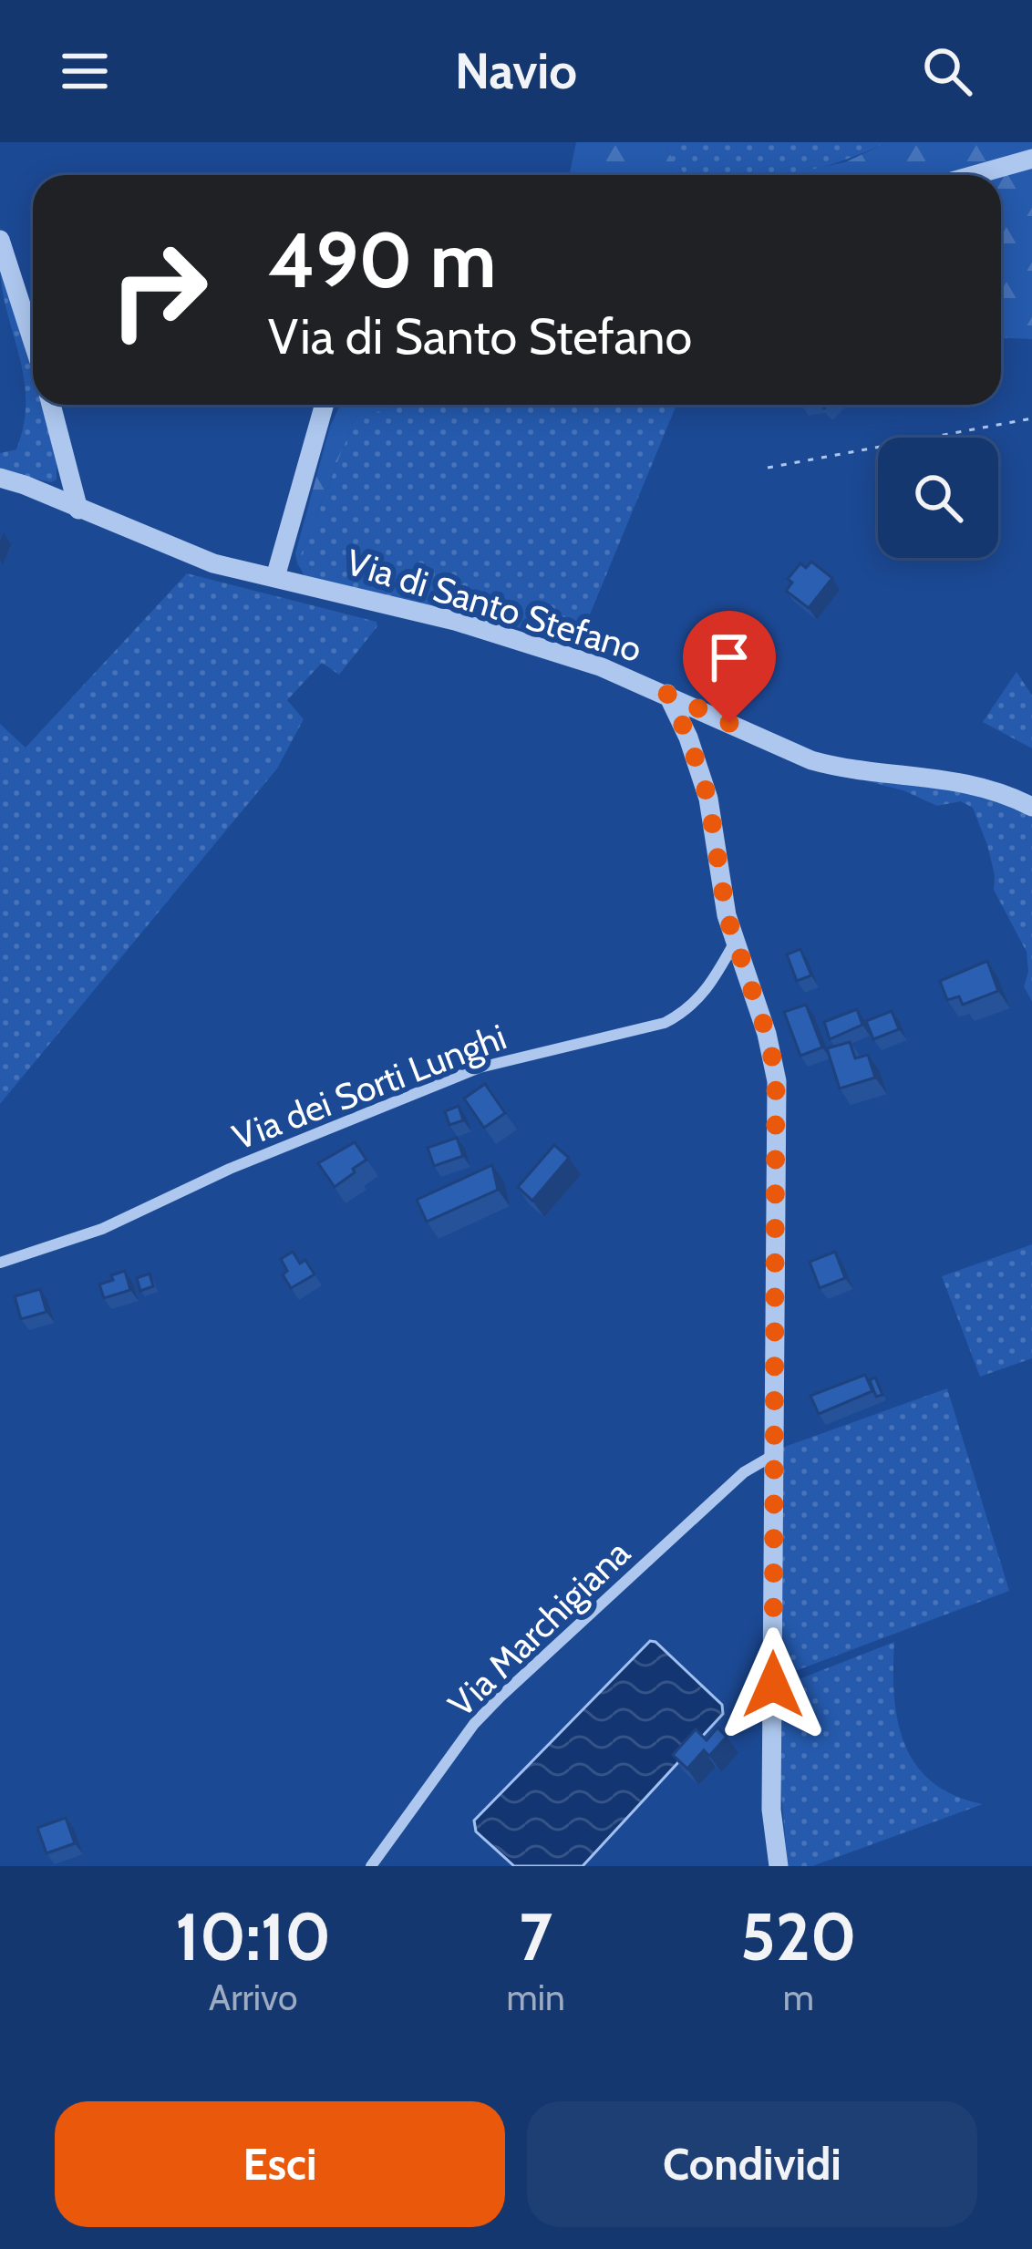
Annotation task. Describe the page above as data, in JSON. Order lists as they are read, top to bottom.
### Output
{
  "streets": {
    "street": ["Via di Santo Stefano", "Via dei Sorti Lunghi", "Via Marchigiana"]
  },
  "page": {
    "header": "Navio",
    "turn": ["490 m", "Via di Santo Stefano"],
    "eta": [
      "10:10",
      "Arrivo",
      "7",
      "min",
      "520",
      "m"
    ],
    "buttons": ["Esci", "Condividi"]
  }
}
